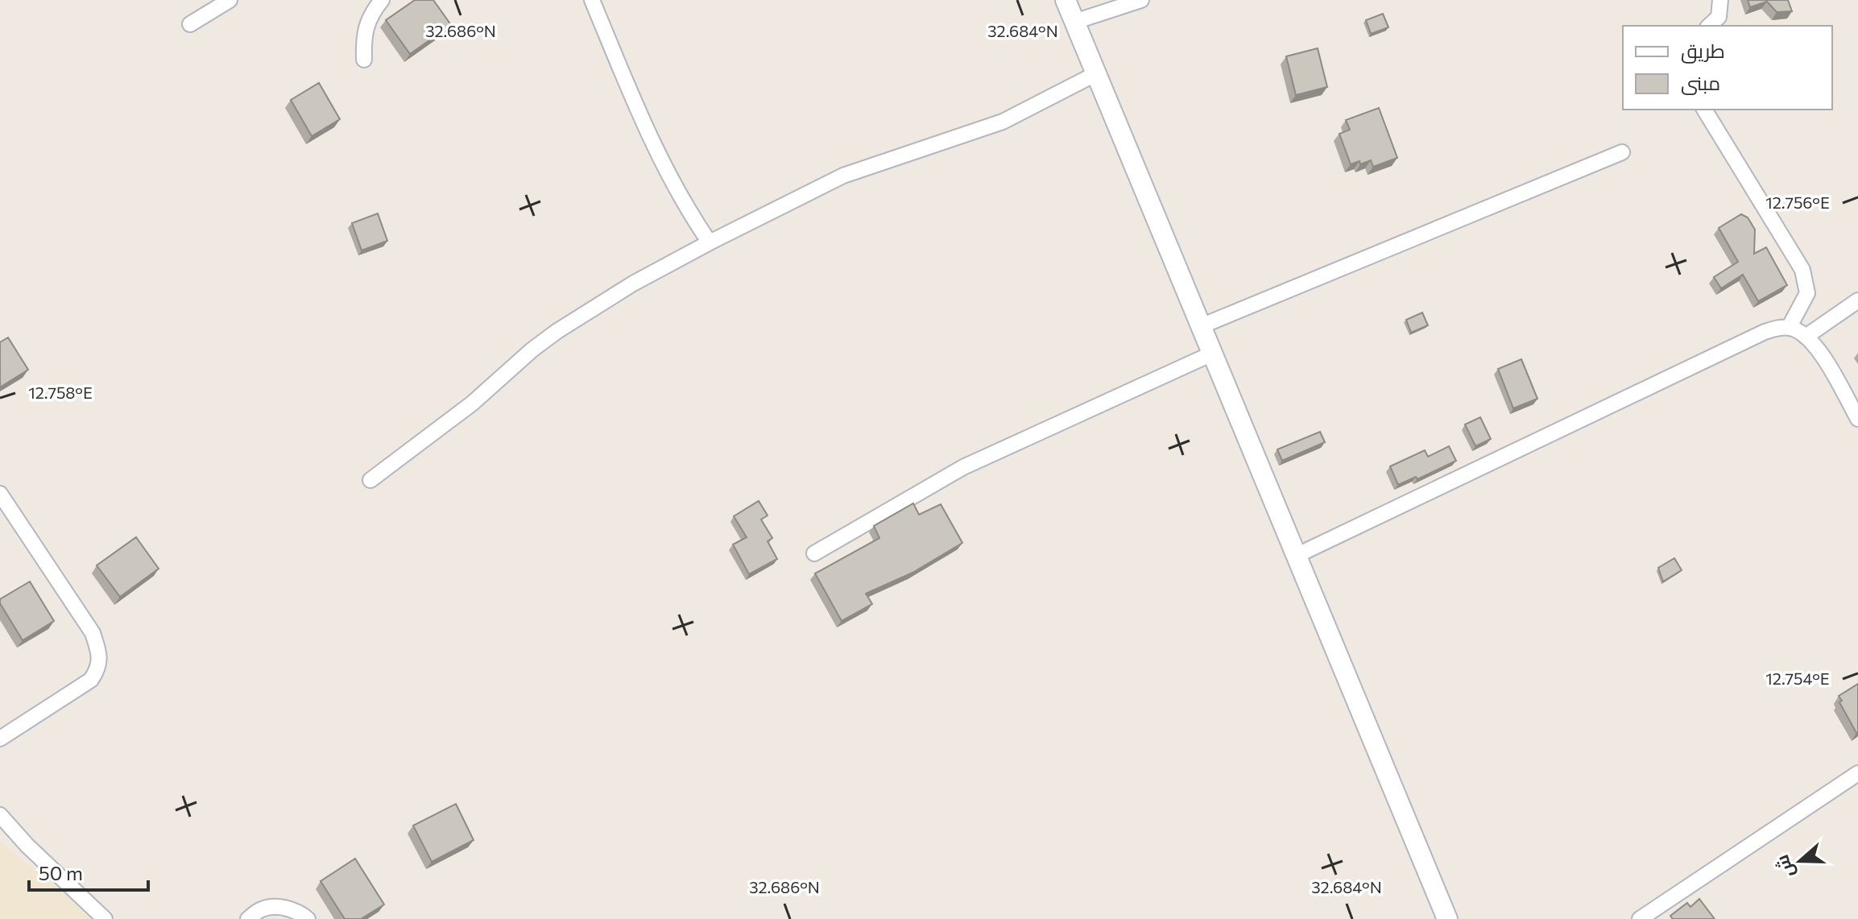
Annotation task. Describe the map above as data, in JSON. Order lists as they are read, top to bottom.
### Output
{
  "legend": ["طريق", "مبنى"],
  "scale_bar": "50 m",
  "north": "left",
  "coordinates": [
    "32.686°N",
    "32.684°N",
    "12.756°E",
    "12.758°E",
    "12.754°E"
  ]
}
